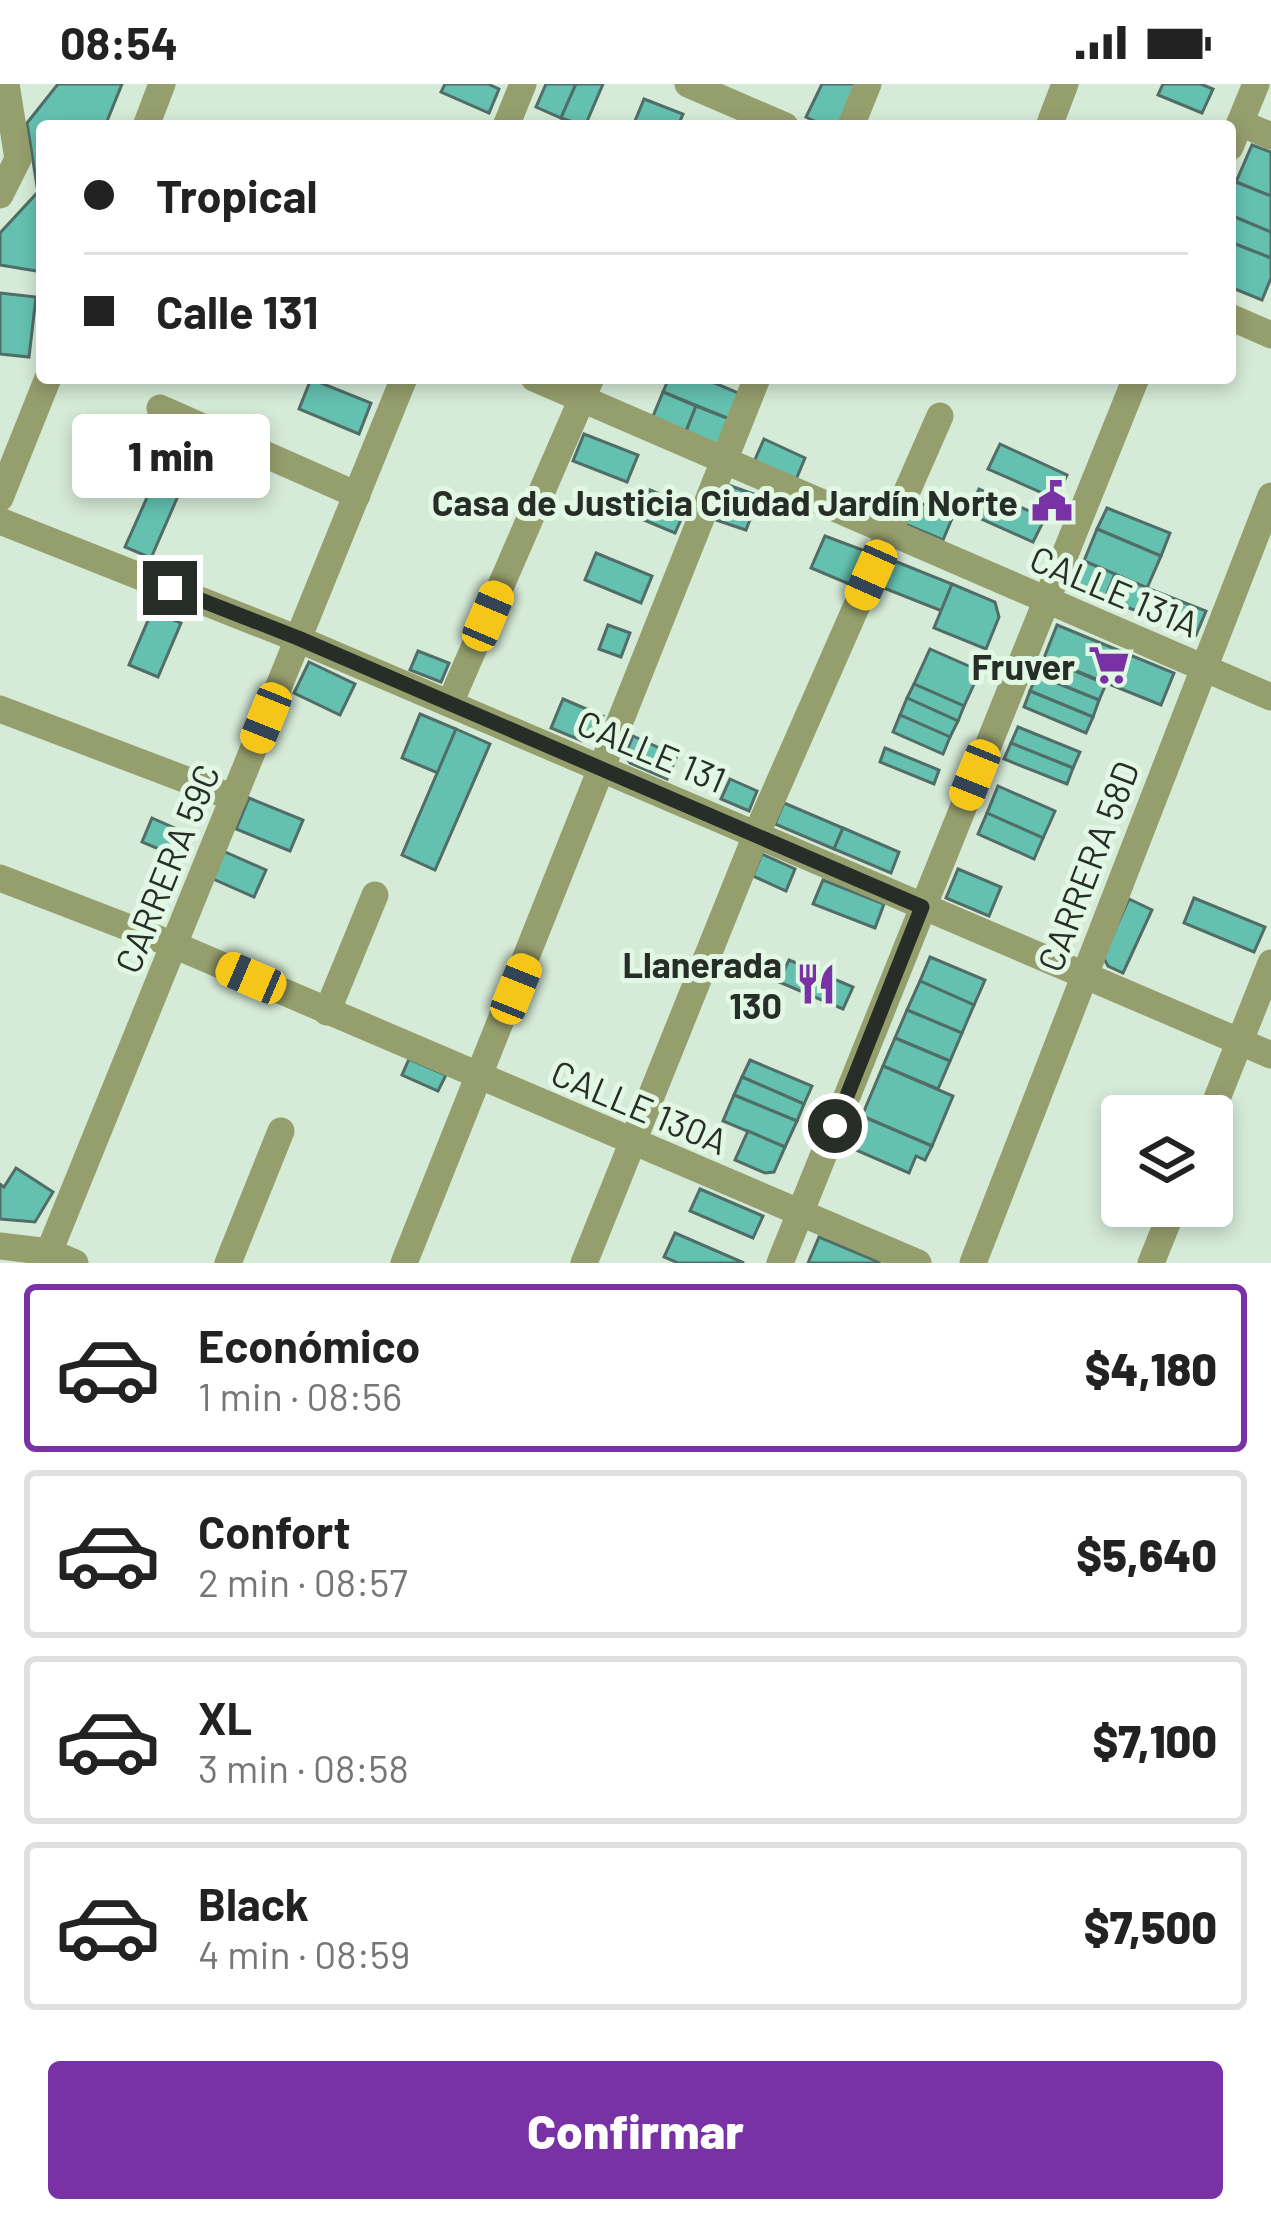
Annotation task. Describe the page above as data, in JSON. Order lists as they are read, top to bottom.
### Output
{
  "streets": {
    "street": [
      "CALLE 131A",
      "CALLE 131",
      "CARRERA 58D",
      "CARRERA 59C",
      "CALLE 130A"
    ]
  },
  "crossings": [
    ["CALLE 131A", "CARRERA 58D"],
    ["CALLE 131", "CARRERA 58D"],
    ["CALLE 131", "CARRERA 59C"],
    ["CARRERA 59C", "CALLE 130A"]
  ],
  "places": {
    "public building": ["Casa de Justicia Ciudad Jardín Norte"],
    "supermarket": ["Fruver"],
    "restaurant": ["Llanerada 130"]
  },
  "page": {
    "status": "08:54",
    "banner": ["Tropical", "Calle 131"],
    "bubble": "1 min",
    "list": [
      {
        "name": "Económico",
        "note": "1 min · 08:56",
        "value": "$4,180"
      },
      {
        "name": "Confort",
        "note": "2 min · 08:57",
        "value": "$5,640"
      },
      {
        "name": "XL",
        "note": "3 min · 08:58",
        "value": "$7,100"
      },
      {
        "name": "Black",
        "note": "4 min · 08:59",
        "value": "$7,500"
      }
    ],
    "buttons": "Confirmar"
  }
}
